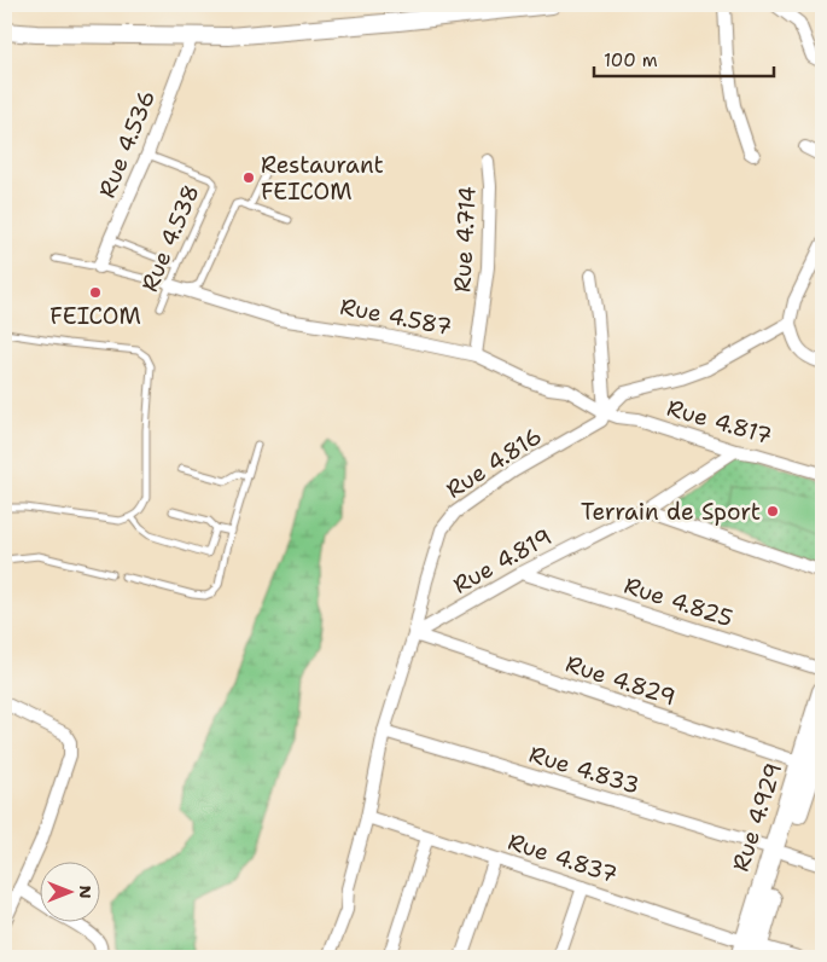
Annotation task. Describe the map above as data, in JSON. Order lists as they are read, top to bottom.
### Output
{
  "streets": {
    "main road": ["Rue 4.929"],
    "street": [
      "Rue 4.536",
      "Rue 4.714",
      "Rue 4.587",
      "Rue 4.817",
      "Rue 4.816",
      "Rue 4.819",
      "Rue 4.825",
      "Rue 4.829",
      "Rue 4.833",
      "Rue 4.837"
    ],
    "lane": ["Rue 4.538"]
  },
  "crossings": [
    ["Rue 4.536", "Rue 4.538"],
    ["Rue 4.538", "Rue 4.587"],
    ["Rue 4.714", "Rue 4.587"],
    ["Rue 4.587", "Rue 4.817"],
    ["Rue 4.587", "Rue 4.816"],
    ["Rue 4.817", "Rue 4.816"],
    ["Rue 4.817", "Rue 4.819"],
    ["Rue 4.816", "Rue 4.819"],
    ["Rue 4.816", "Rue 4.829"],
    ["Rue 4.816", "Rue 4.833"],
    ["Rue 4.816", "Rue 4.837"],
    ["Rue 4.819", "Rue 4.825"],
    ["Rue 4.819", "Rue 4.829"],
    ["Rue 4.829", "Rue 4.929"]
  ],
  "places": ["Restaurant FEICOM", "FEICOM", "Terrain de Sport"],
  "scale_bar": "100 m",
  "north": "right"
}
